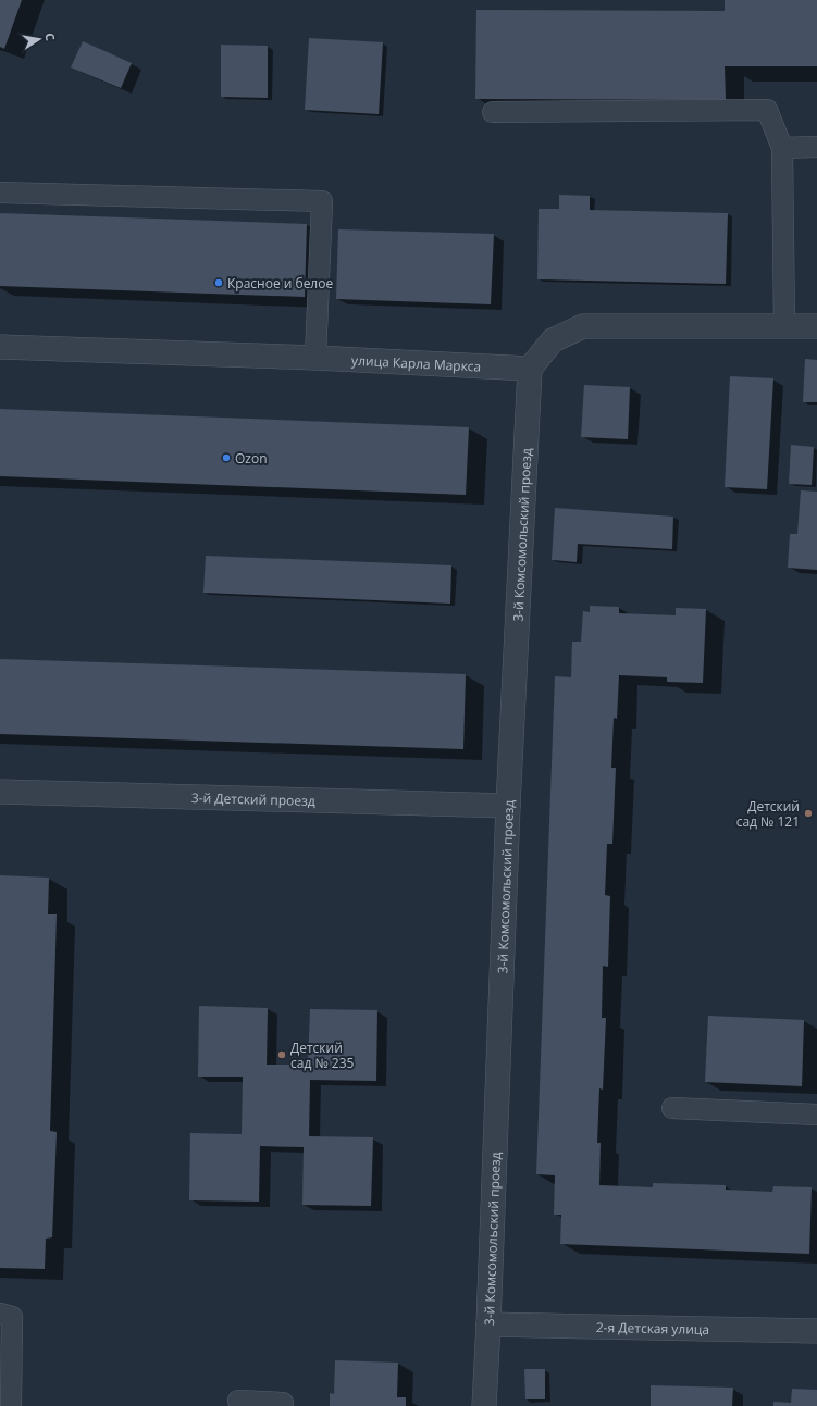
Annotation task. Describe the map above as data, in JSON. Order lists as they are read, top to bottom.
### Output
{
  "streets": {
    "street": [
      "улица Карла Маркса",
      "3-й Комсомольский проезд",
      "3-й Детский проезд",
      "2-я Детская улица"
    ]
  },
  "crossings": [
    ["улица Карла Маркса", "3-й Комсомольский проезд"],
    ["3-й Комсомольский проезд", "3-й Детский проезд"],
    ["3-й Комсомольский проезд", "2-я Детская улица"]
  ],
  "places": [
    "Красное и белое",
    "Ozon",
    "Детский сад № 121",
    "Детский сад № 235"
  ],
  "north": "right"
}
